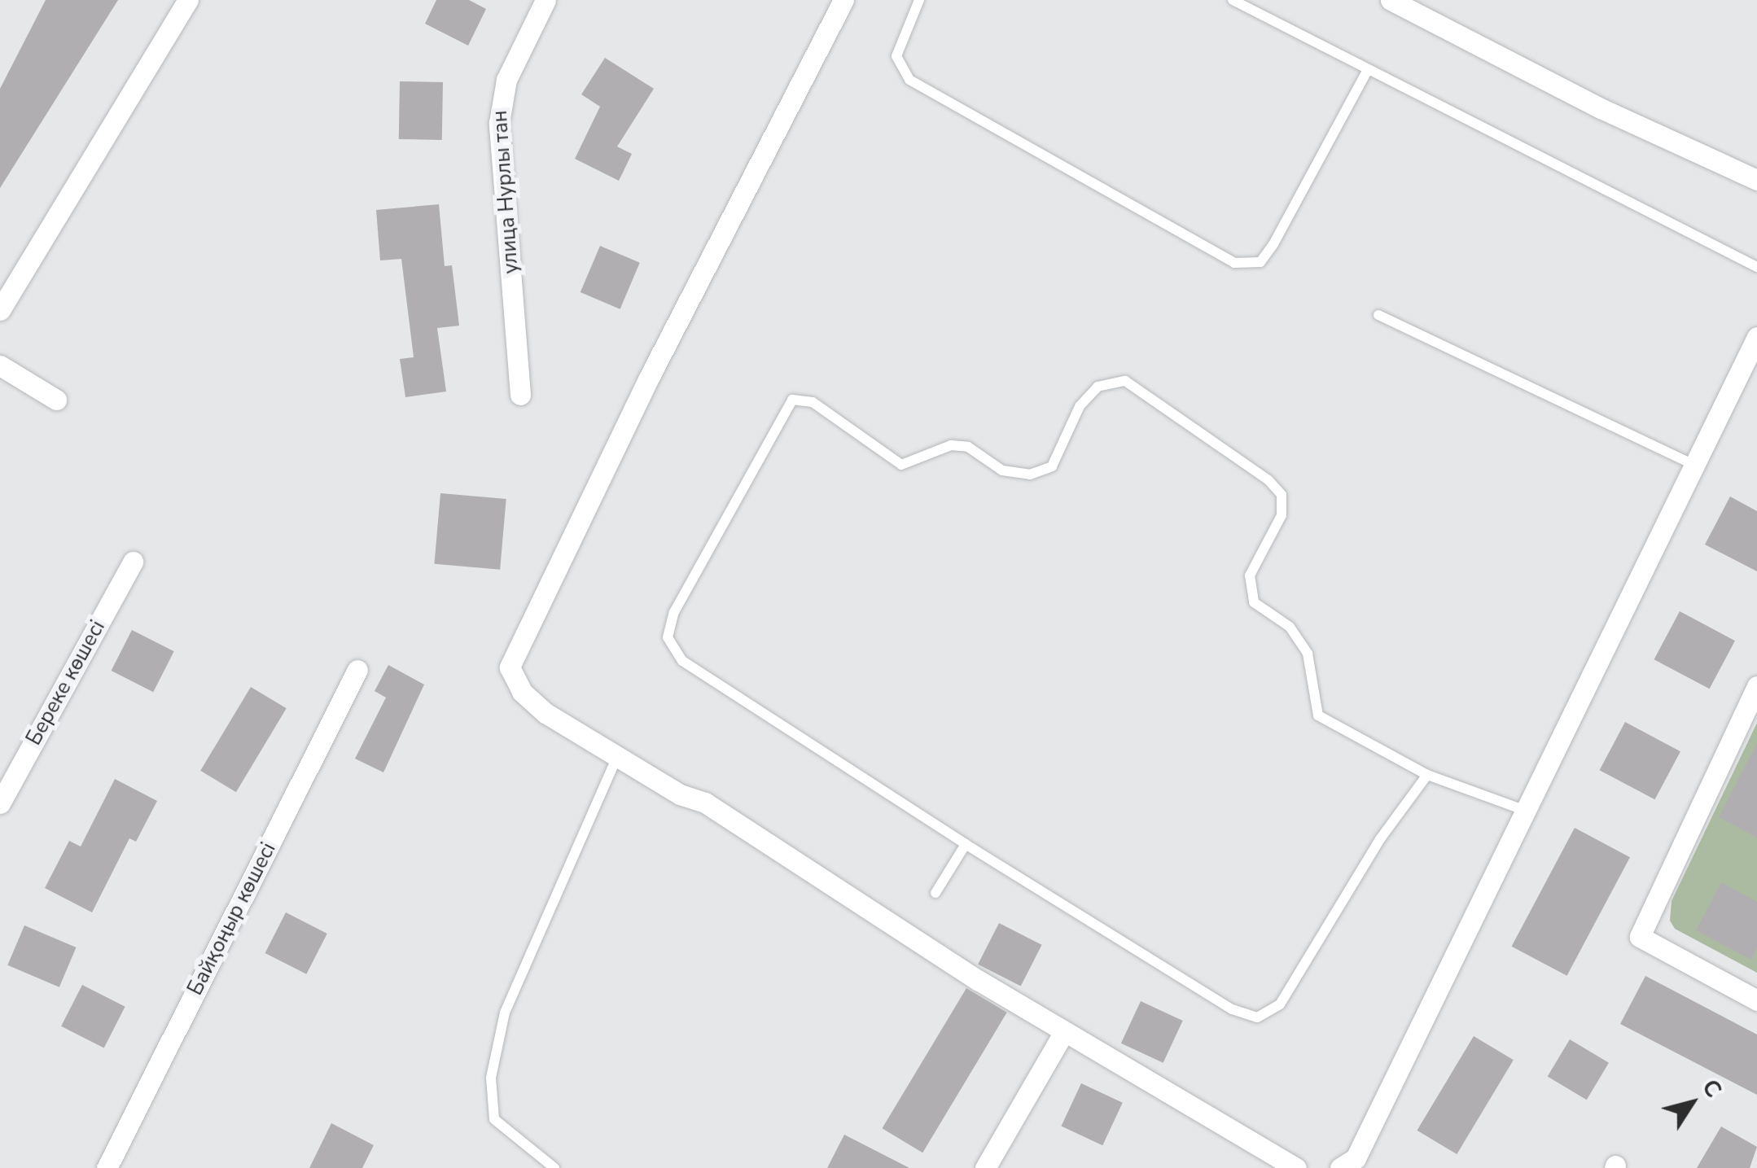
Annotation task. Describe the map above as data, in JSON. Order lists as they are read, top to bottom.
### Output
{
  "streets": {
    "street": ["улица Нурлы тан", "Береке көшесі", "Байқоңыр көшесі"]
  },
  "north": "top right"
}
